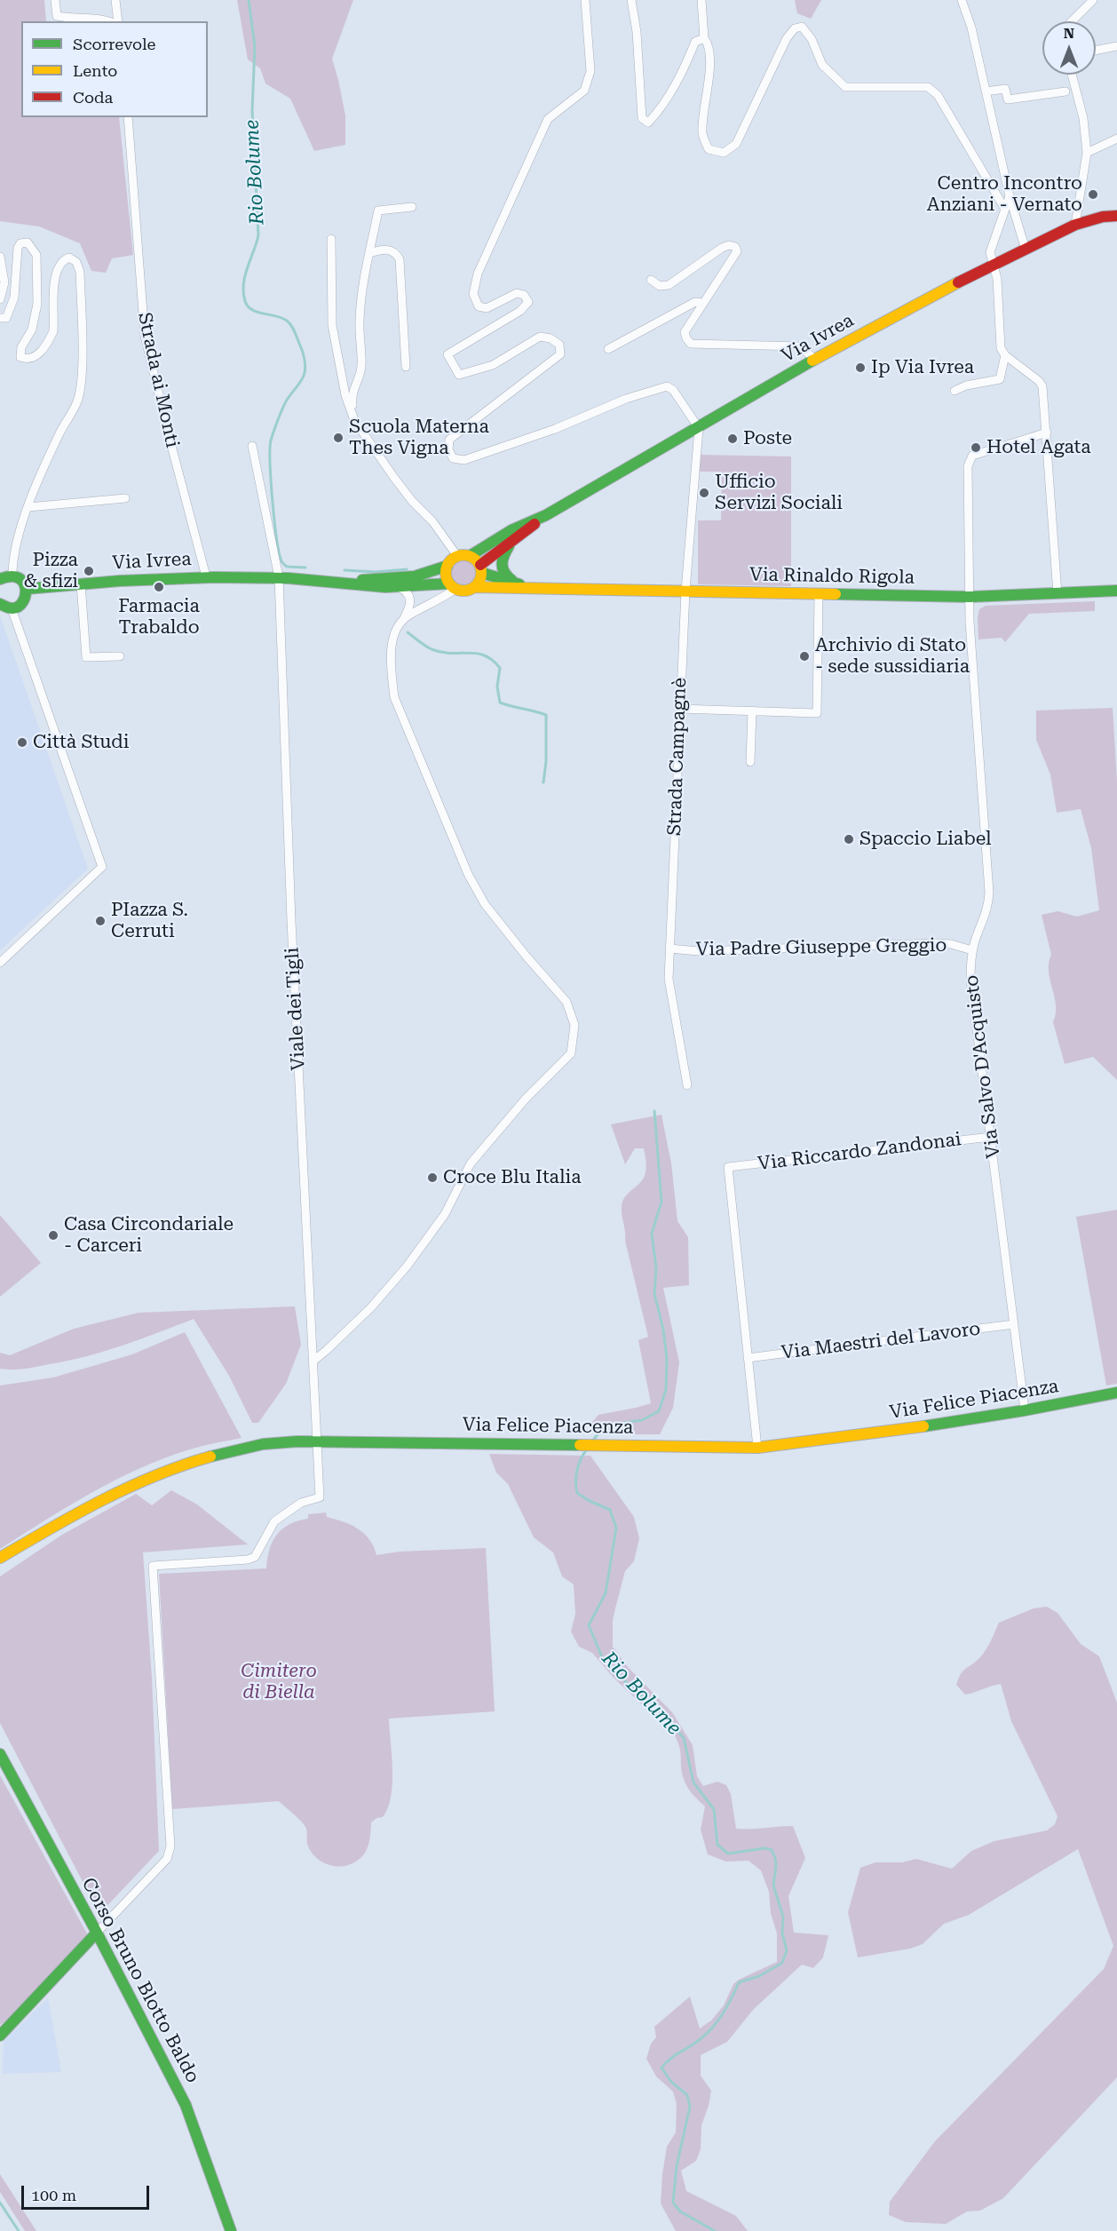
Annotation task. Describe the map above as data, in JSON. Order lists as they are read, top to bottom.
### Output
{
  "streets": {
    "main road": [
      "Via Ivrea",
      "Via Rinaldo Rigola",
      "Via Felice Piacenza",
      "Corso Bruno Blotto Baldo"
    ],
    "street": [
      "Strada ai Monti",
      "Strada Campagnè",
      "Via Padre Giuseppe Greggio",
      "Viale dei Tigli",
      "Via Salvo D'Acquisto",
      "Via Riccardo Zandonai",
      "Via Maestri del Lavoro"
    ]
  },
  "crossings": [
    ["Via Ivrea", "Strada ai Monti"],
    ["Via Ivrea", "Via Rinaldo Rigola"],
    ["Via Ivrea", "Strada Campagnè"],
    ["Via Ivrea", "Viale dei Tigli"],
    ["Via Rinaldo Rigola", "Strada Campagnè"],
    ["Via Rinaldo Rigola", "Via Salvo D'Acquisto"],
    ["Strada Campagnè", "Via Padre Giuseppe Greggio"],
    ["Via Padre Giuseppe Greggio", "Via Salvo D'Acquisto"],
    ["Viale dei Tigli", "Via Felice Piacenza"],
    ["Viale dei Tigli", "Corso Bruno Blotto Baldo"],
    ["Via Salvo D'Acquisto", "Via Riccardo Zandonai"],
    ["Via Salvo D'Acquisto", "Via Maestri del Lavoro"],
    ["Via Salvo D'Acquisto", "Via Felice Piacenza"],
    ["Via Riccardo Zandonai", "Via Maestri del Lavoro"]
  ],
  "water": ["Rio Bolume"],
  "parks": ["Cimitero di Biella"],
  "places": [
    "Centro Incontro Anziani - Vernato",
    "Ip Via Ivrea",
    "Scuola Materna Thes Vigna",
    "Poste",
    "Hotel Agata",
    "Ufficio Servizi Sociali",
    "Pizza & sfizi",
    "Farmacia Trabaldo",
    "Archivio di Stato - sede sussidiaria",
    "Città Studi",
    "Spaccio Liabel",
    "PIazza S. Cerruti",
    "Croce Blu Italia",
    "Casa Circondariale - Carceri"
  ],
  "legend": ["Scorrevole", "Lento", "Coda"],
  "scale_bar": "100 m",
  "north": "top"
}
